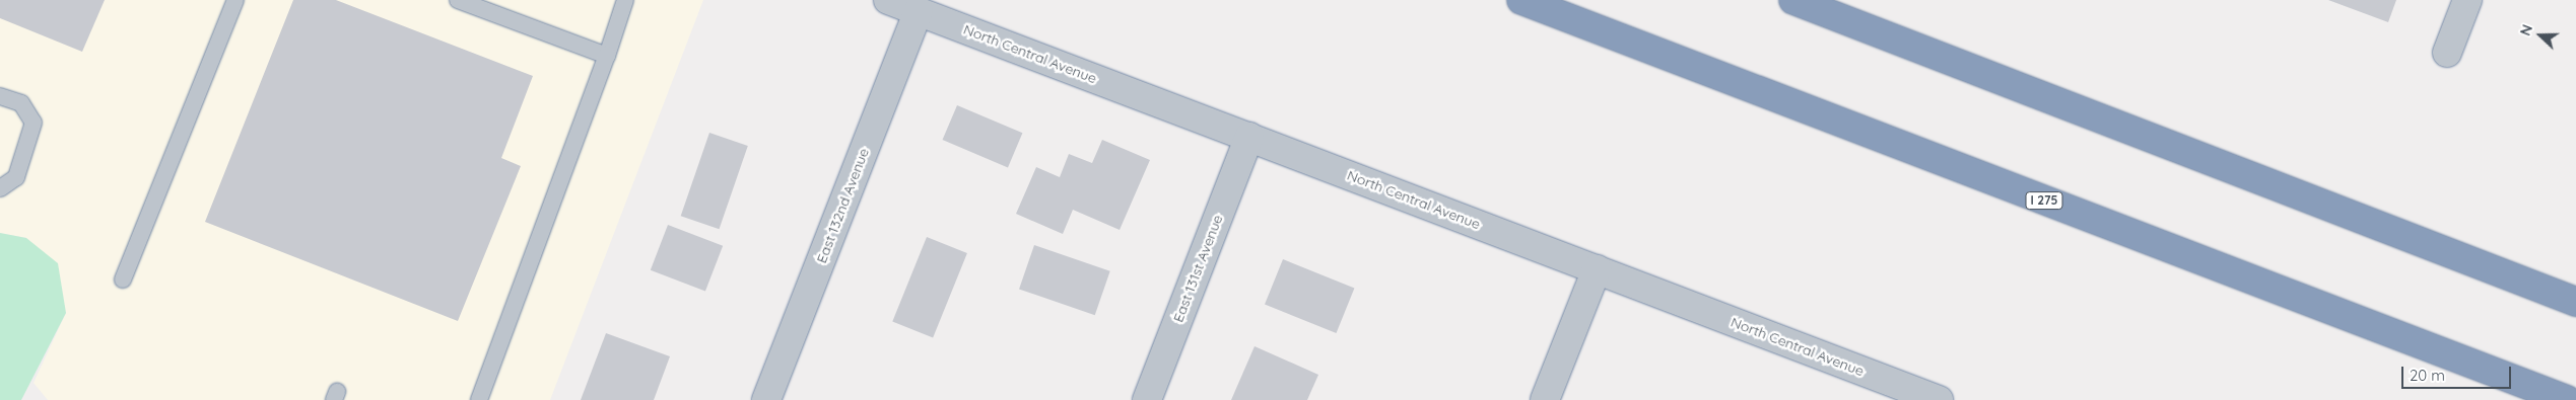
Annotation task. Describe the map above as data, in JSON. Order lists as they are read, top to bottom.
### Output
{
  "streets": {
    "highway": ["I 275"],
    "street": ["North Central Avenue", "East 132nd Avenue", "East 131st Avenue"]
  },
  "crossings": [
    ["North Central Avenue", "East 132nd Avenue"],
    ["North Central Avenue", "East 131st Avenue"]
  ],
  "scale_bar": "20 m",
  "north": "left"
}
